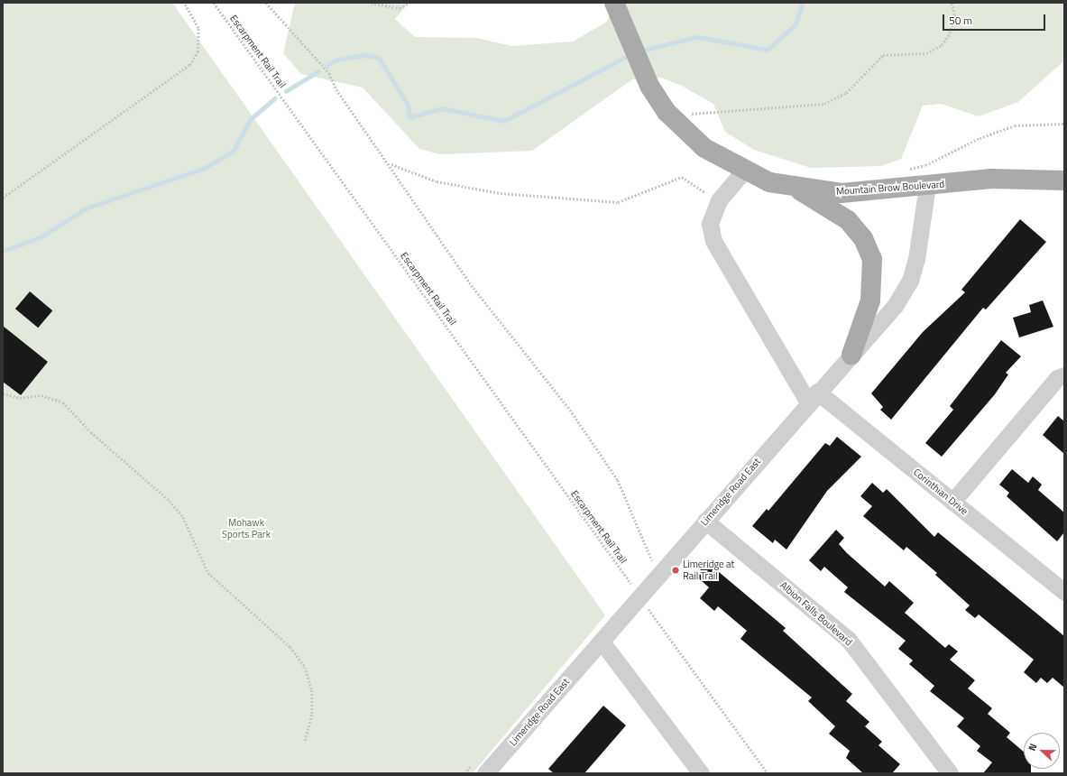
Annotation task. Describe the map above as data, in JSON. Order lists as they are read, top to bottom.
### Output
{
  "streets": {
    "main road": ["Mountain Brow Boulevard"],
    "street": ["Limeridge Road East", "Corinthian Drive", "Albion Falls Boulevard"],
    "path": ["Escarpment Rail Trail"]
  },
  "crossings": [
    ["Mountain Brow Boulevard", "Limeridge Road East"],
    ["Limeridge Road East", "Corinthian Drive"],
    ["Limeridge Road East", "Albion Falls Boulevard"]
  ],
  "parks": ["Mohawk Sports Park"],
  "places": ["Limeridge at Rail Trail"],
  "scale_bar": "50 m",
  "north": "left"
}
